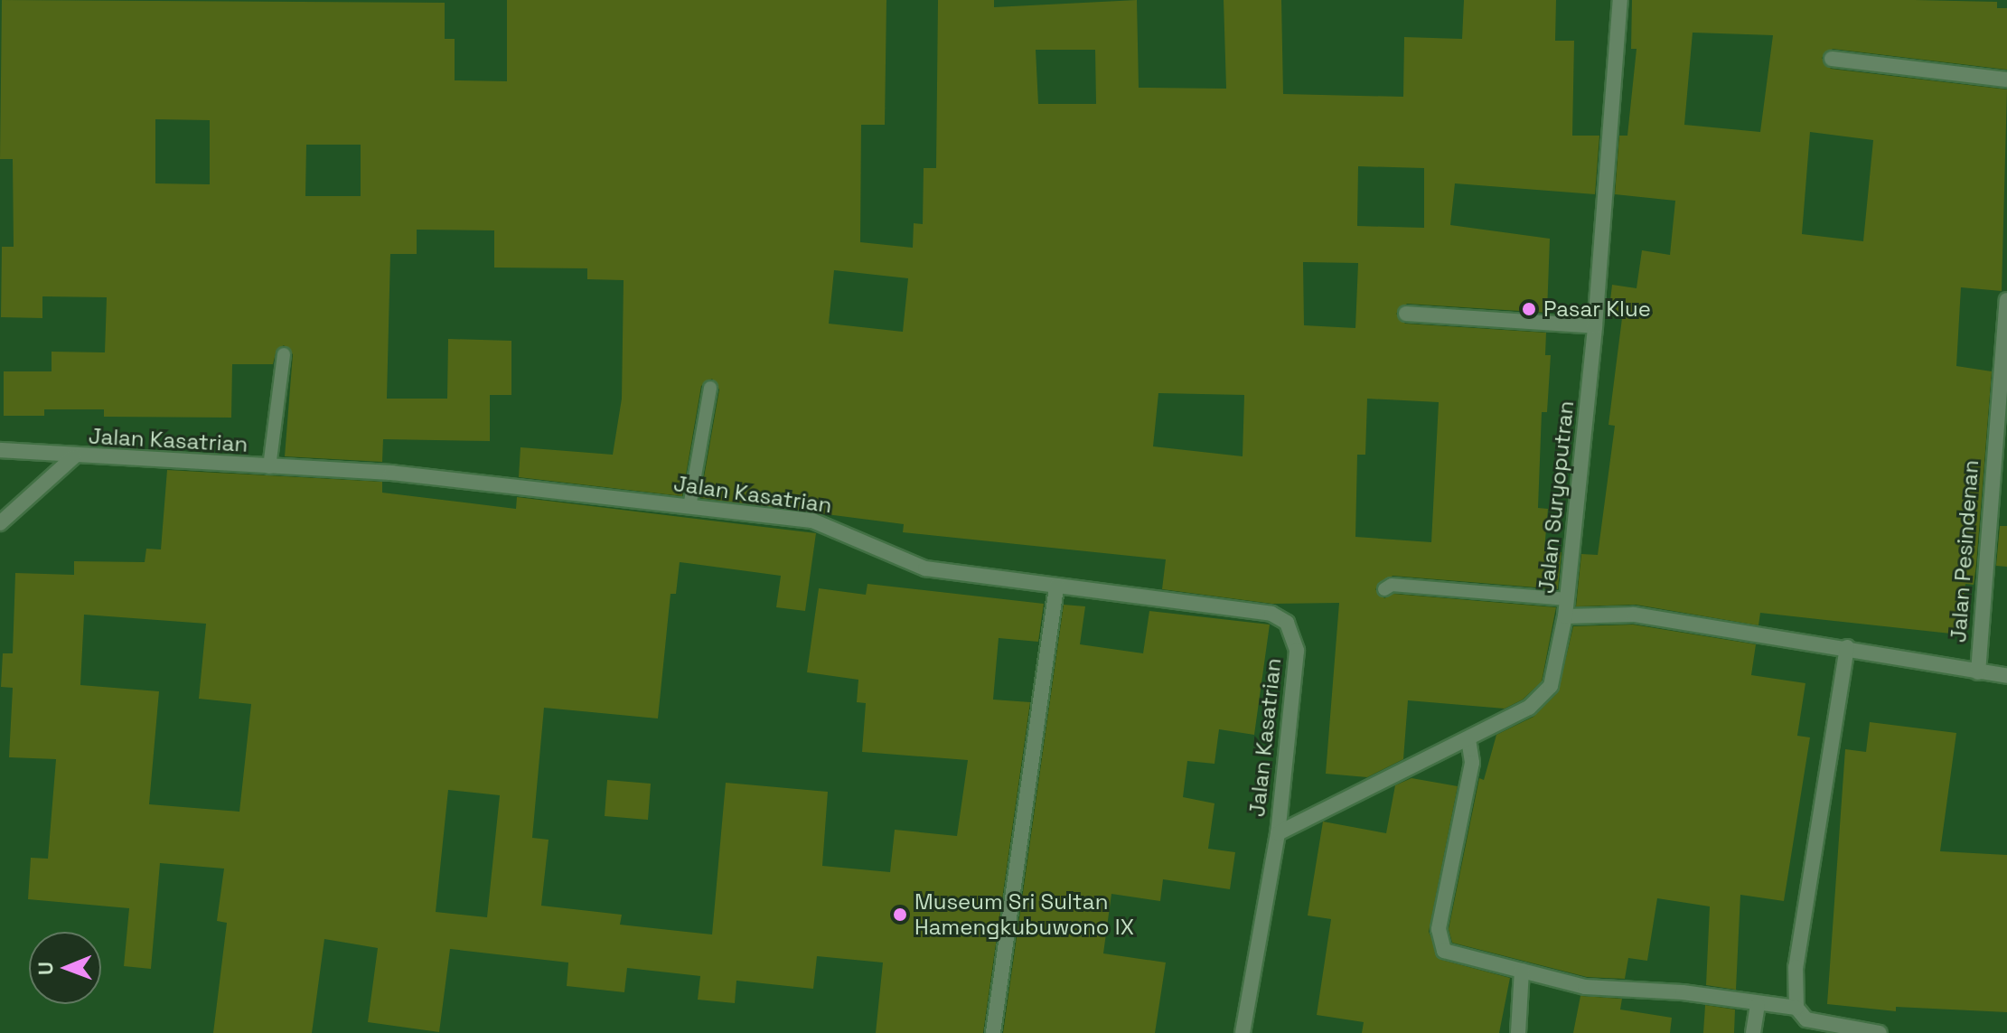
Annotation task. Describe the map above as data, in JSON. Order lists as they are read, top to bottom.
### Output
{
  "streets": {
    "street": ["Jalan Kasatrian", "Jalan Suryoputran", "Jalan Pesindenan"]
  },
  "crossings": [
    ["Jalan Kasatrian", "Jalan Suryoputran"],
    ["Jalan Suryoputran", "Jalan Pesindenan"]
  ],
  "places": ["Pasar Klue", "Museum Sri Sultan Hamengkubuwono IX"],
  "north": "left"
}
